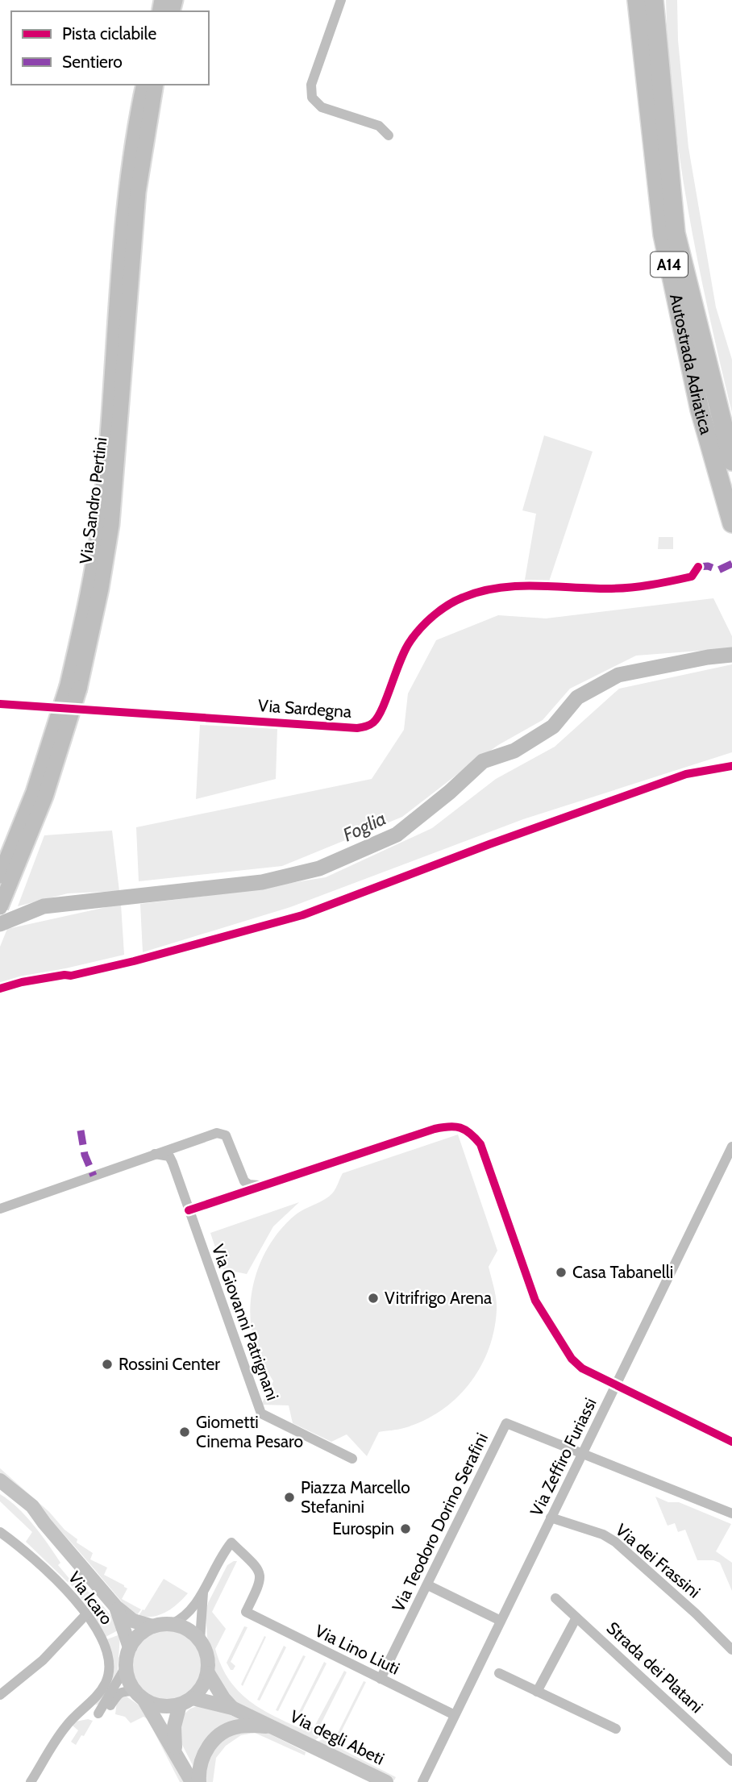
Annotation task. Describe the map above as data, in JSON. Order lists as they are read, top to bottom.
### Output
{
  "streets": {
    "highway": ["A14", "Autostrada Adriatica"],
    "main road": ["Via Sandro Pertini", "Via degli Abeti"],
    "street": [
      "Via Sardegna",
      "Via Giovanni Patrignani",
      "Via Zeffiro Furiassi",
      "Via Teodoro Dorino Serafini",
      "Via dei Frassini",
      "Via Icaro",
      "Via Lino Liuti",
      "Strada dei Platani"
    ]
  },
  "crossings": [
    ["Via Zeffiro Furiassi", "Via Teodoro Dorino Serafini"],
    ["Via Zeffiro Furiassi", "Via dei Frassini"],
    ["Via Zeffiro Furiassi", "Via Lino Liuti"],
    ["Via Teodoro Dorino Serafini", "Via Lino Liuti"]
  ],
  "water": ["Foglia"],
  "places": [
    "Casa Tabanelli",
    "Vitrifrigo Arena",
    "Rossini Center",
    "Giometti Cinema Pesaro",
    "Piazza Marcello Stefanini",
    "Eurospin"
  ],
  "legend": ["Pista ciclabile", "Sentiero"]
}
